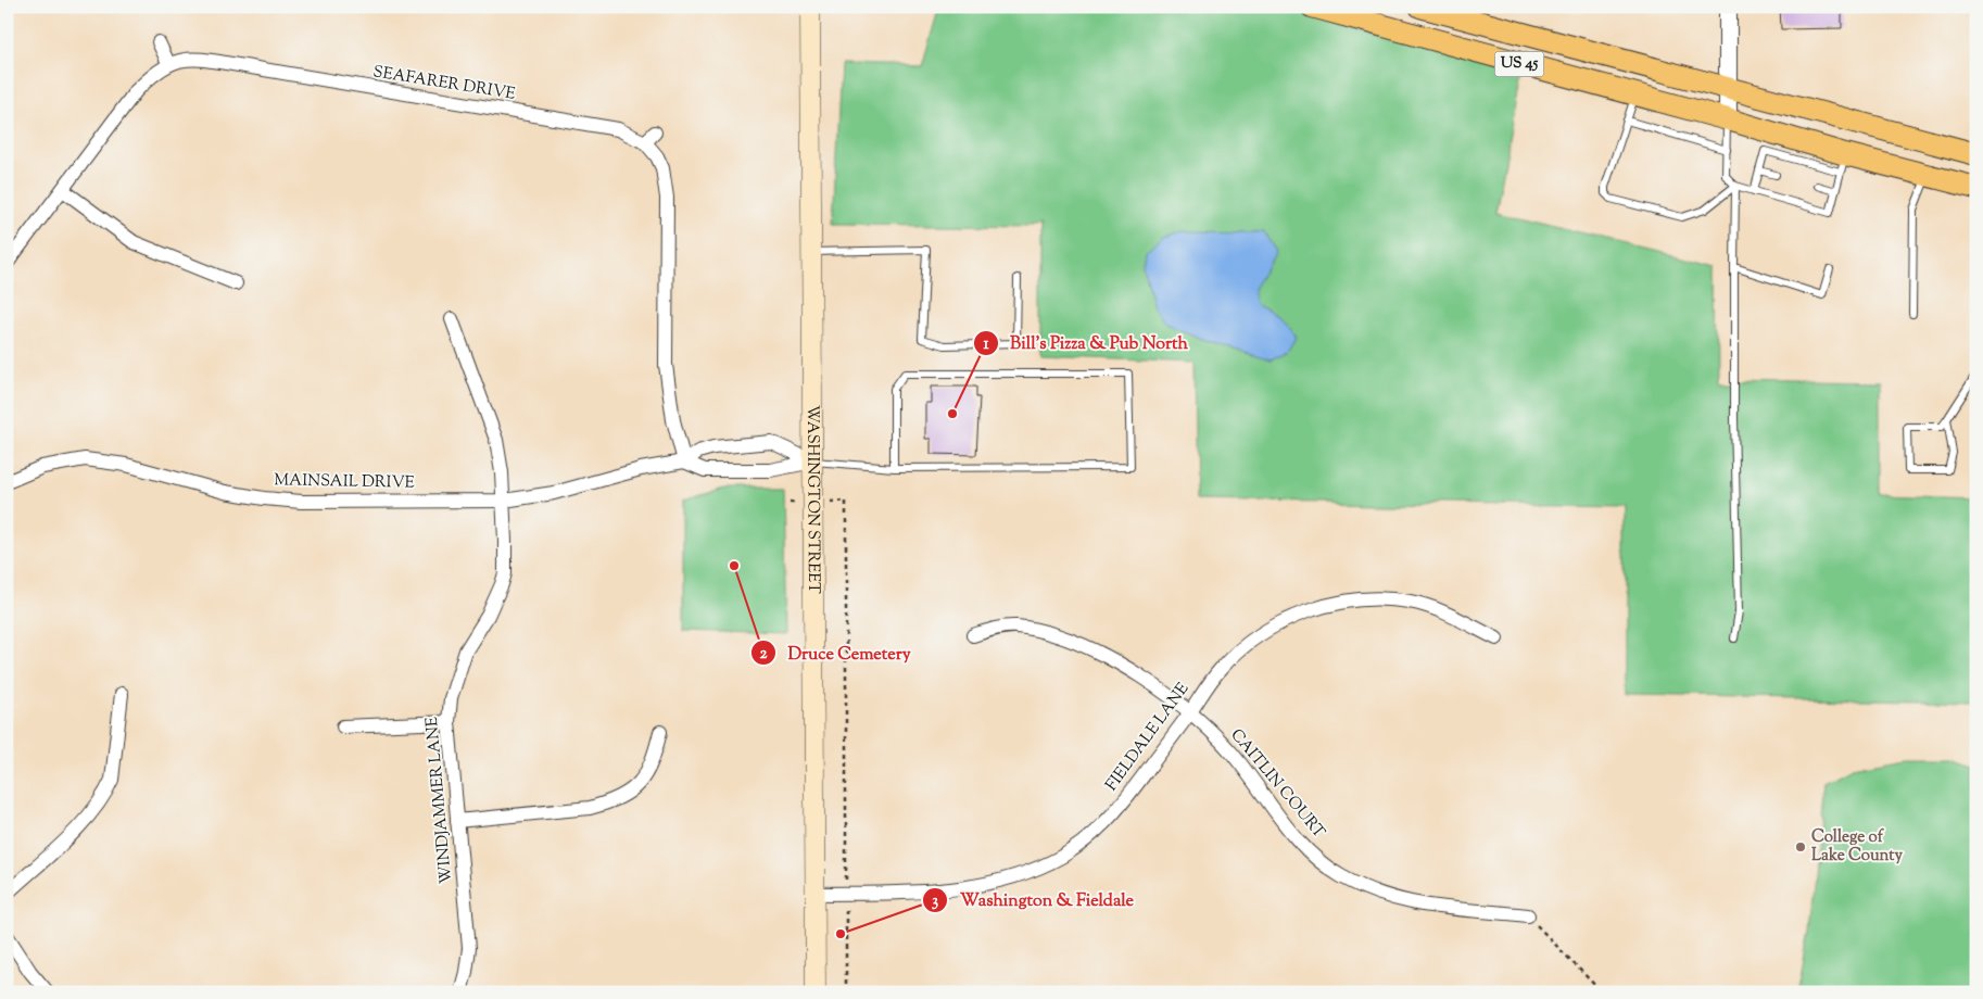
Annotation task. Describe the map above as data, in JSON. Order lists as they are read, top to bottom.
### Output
{
  "streets": {
    "main road": ["US 45", "WASHINGTON STREET"],
    "street": [
      "SEAFARER DRIVE",
      "MAINSAIL DRIVE",
      "FIELDALE LANE",
      "CAITLIN COURT",
      "WINDJAMMER LANE"
    ]
  },
  "crossings": [
    ["SEAFARER DRIVE", "MAINSAIL DRIVE"],
    ["MAINSAIL DRIVE", "WASHINGTON STREET"],
    ["MAINSAIL DRIVE", "WINDJAMMER LANE"],
    ["WASHINGTON STREET", "FIELDALE LANE"],
    ["FIELDALE LANE", "CAITLIN COURT"]
  ],
  "places": [
    "Bill's Pizza & Pub North",
    "Druce Cemetery",
    "College of Lake County",
    "Washington & Fieldale"
  ]
}
